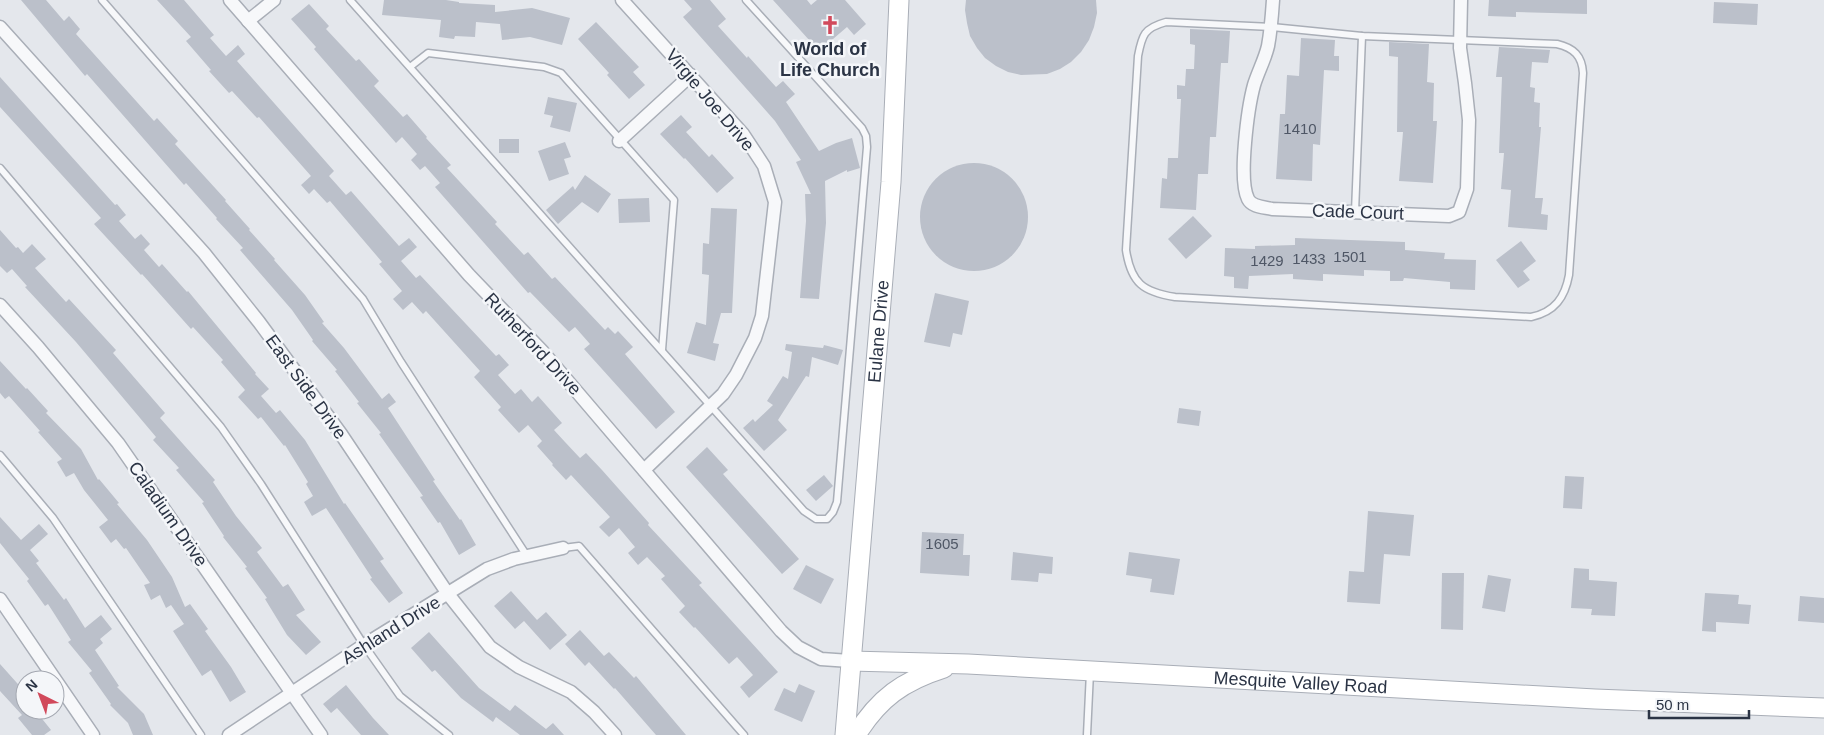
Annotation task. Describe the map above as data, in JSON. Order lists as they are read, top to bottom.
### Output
{
  "streets": {
    "street": [
      "Virgie Joe Drive",
      "Cade Court",
      "Eulane Drive",
      "Rutherford Drive",
      "East Side Drive",
      "Caladium Drive",
      "Ashland Drive",
      "Mesquite Valley Road"
    ]
  },
  "crossings": [
    ["Virgie Joe Drive", "Rutherford Drive"],
    ["Eulane Drive", "Rutherford Drive"],
    ["Eulane Drive", "Mesquite Valley Road"],
    ["Rutherford Drive", "Mesquite Valley Road"],
    ["East Side Drive", "Ashland Drive"],
    ["Caladium Drive", "Ashland Drive"]
  ],
  "places": {
    "church": ["World of Life Church"]
  },
  "house_numbers": [
    "1410",
    "1501",
    "1433",
    "1429",
    "1605"
  ],
  "scale_bar": "50 m",
  "north": "top left"
}
